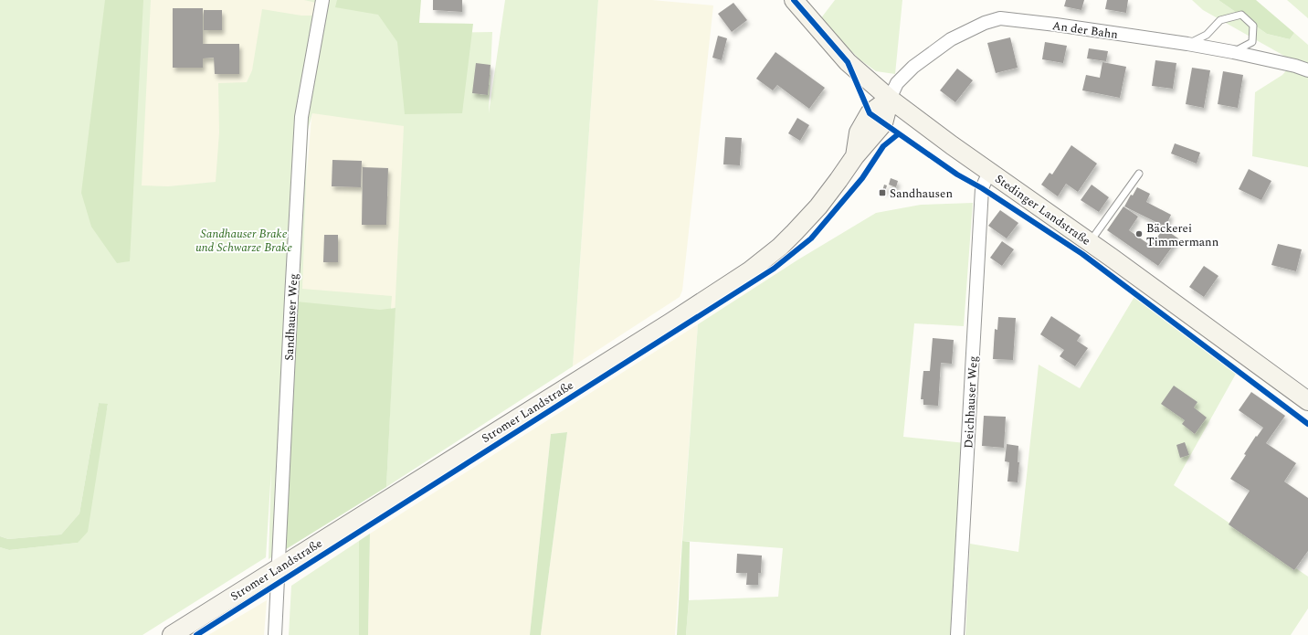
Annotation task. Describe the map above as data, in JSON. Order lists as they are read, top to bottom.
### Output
{
  "streets": {
    "main road": ["Stedinger Landstraße", "Stromer Landstraße"],
    "street": ["An der Bahn", "Sandhauser Weg", "Deichhauser Weg"]
  },
  "crossings": [
    ["An der Bahn", "Stedinger Landstraße"],
    ["An der Bahn", "Stromer Landstraße"],
    ["Stedinger Landstraße", "Deichhauser Weg"],
    ["Stedinger Landstraße", "Stromer Landstraße"],
    ["Sandhauser Weg", "Stromer Landstraße"]
  ],
  "parks": ["Sandhauser Brake und Schwarze Brake"],
  "places": {
    "transit": ["Sandhausen"],
    "other": ["Bäckerei Timmermann"]
  }
}
